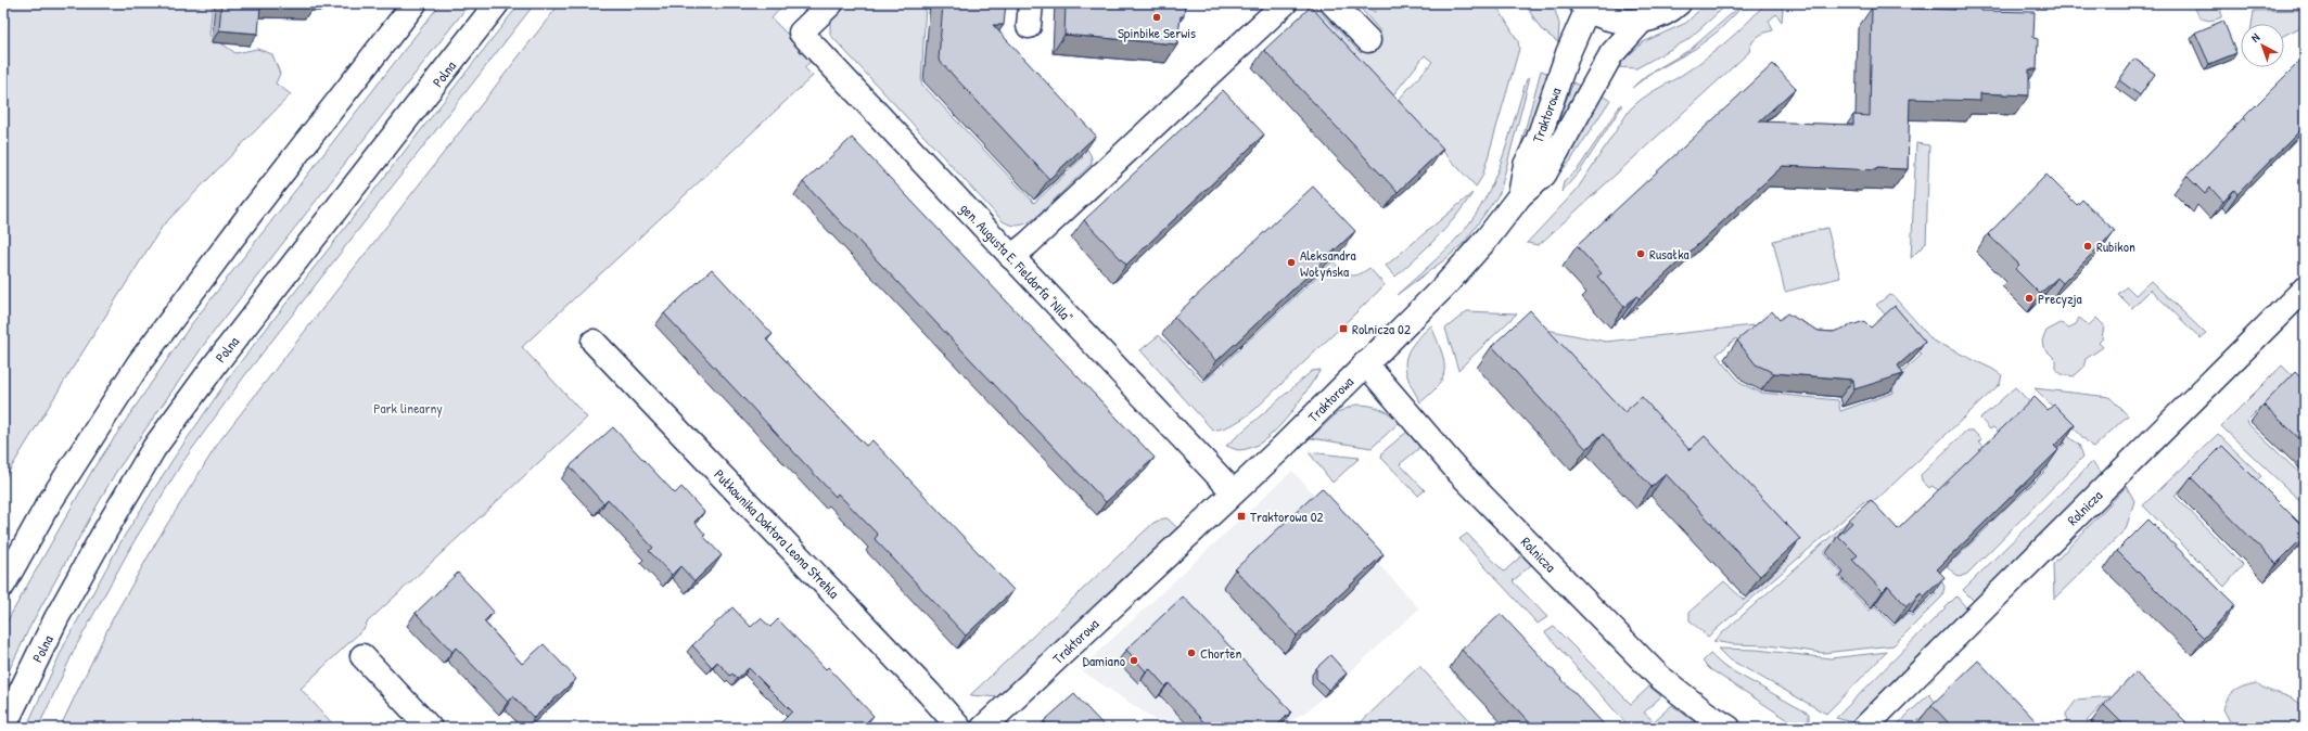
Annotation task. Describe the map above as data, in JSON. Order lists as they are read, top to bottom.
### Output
{
  "streets": {
    "street": [
      "Polna",
      "Traktorowa",
      "gen. Augusta E. Fieldorfa \"Nila\"",
      "Rolnicza",
      "Pułkownika Doktora Leona Strehla"
    ]
  },
  "crossings": [
    ["Traktorowa", "gen. Augusta E. Fieldorfa \"Nila\""],
    ["Traktorowa", "Rolnicza"]
  ],
  "parks": ["Park linearny"],
  "places": {
    "other": [
      "Spinbike Serwis",
      "Rubikon",
      "Rusałka",
      "Aleksandra Wołyńska",
      "Precyzja",
      "Chorten",
      "Damiano"
    ],
    "transit": ["Rolnicza 02", "Traktorowa 02"]
  },
  "north": "top left"
}
